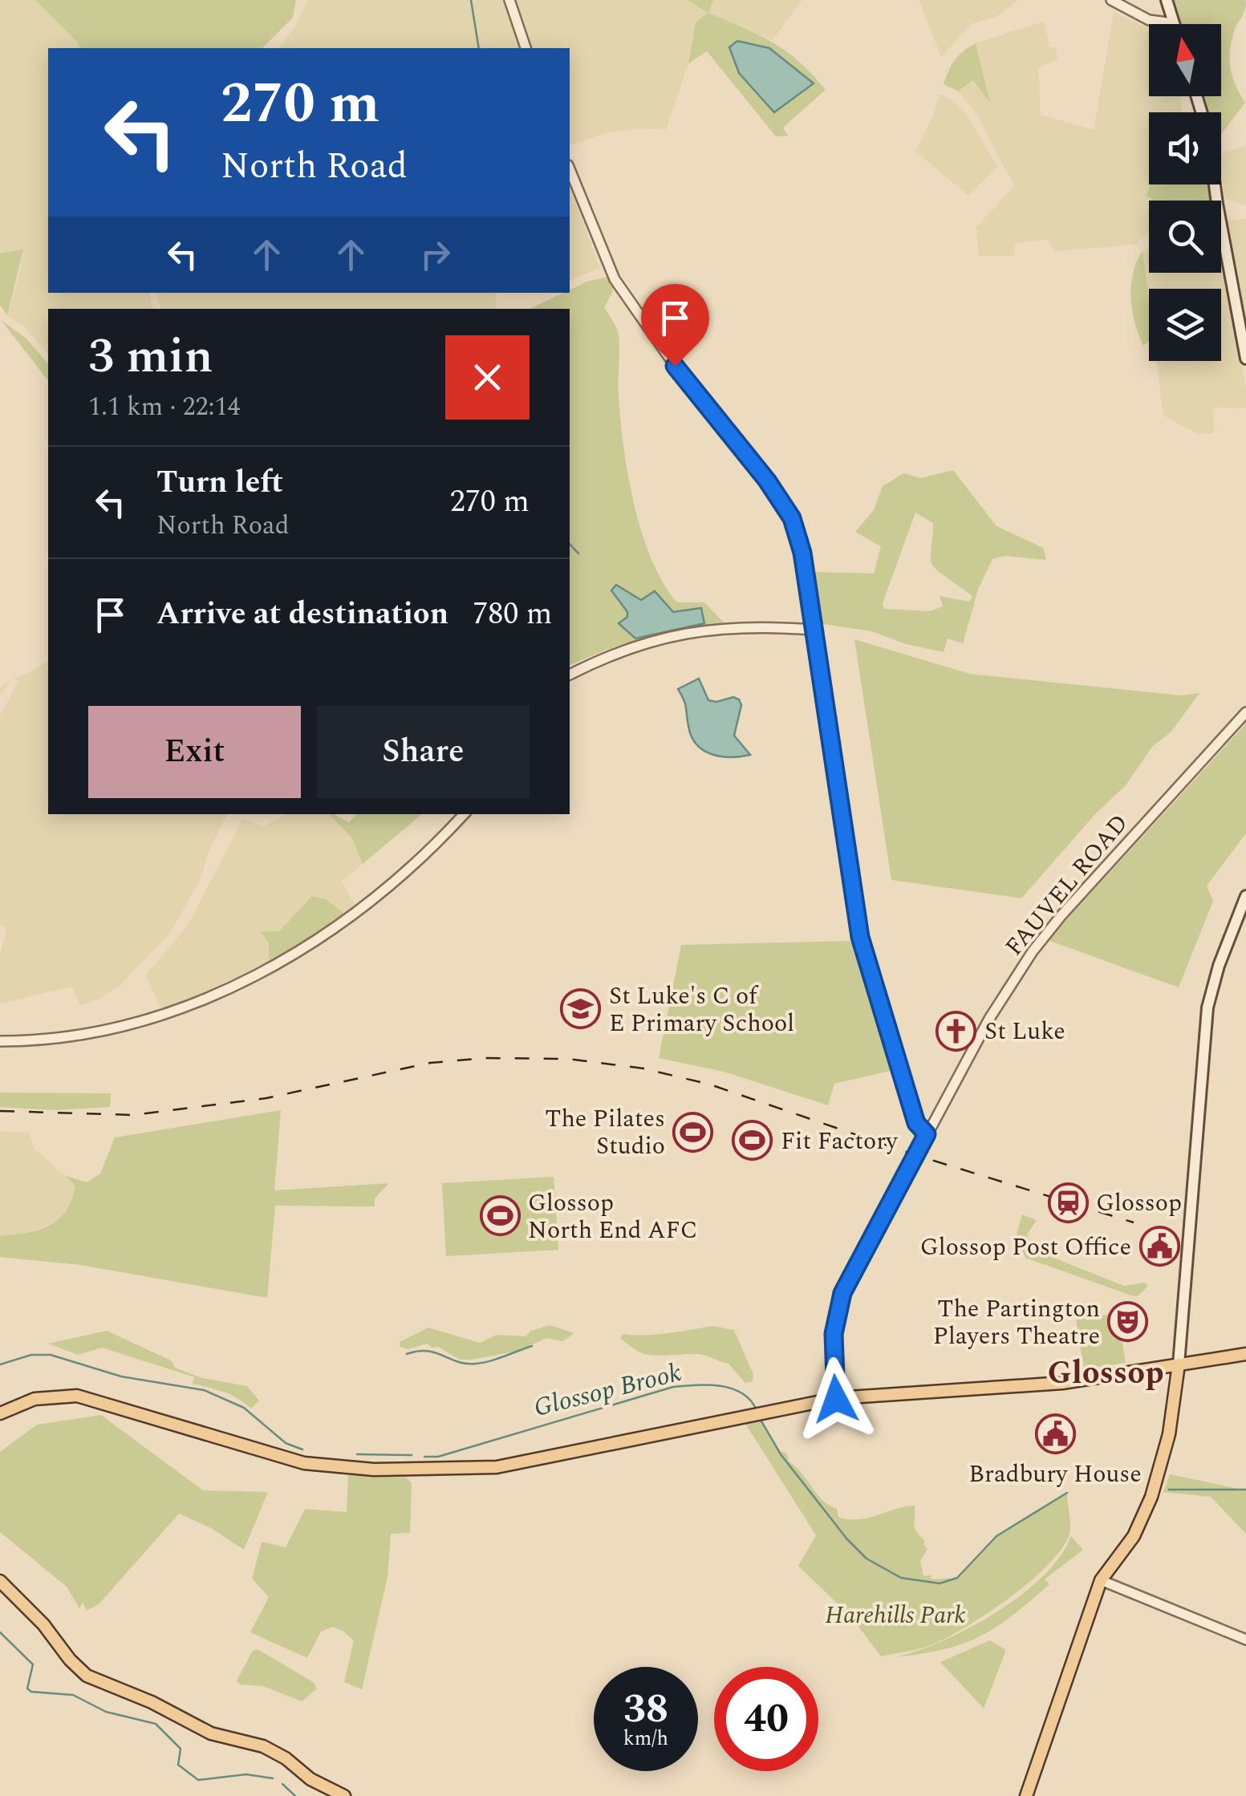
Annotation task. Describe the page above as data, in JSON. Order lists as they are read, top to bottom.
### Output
{
  "streets": {
    "street": ["FAUVEL ROAD"]
  },
  "districts": ["Glossop"],
  "water": ["Glossop Brook"],
  "parks": ["Harehills Park"],
  "places": {
    "school or university": ["St Luke's C of E Primary School"],
    "church": ["St Luke"],
    "sports": ["The Pilates Studio", "Fit Factory", "Glossop North End AFC"],
    "station": ["Glossop"],
    "public building": ["Glossop Post Office", "Bradbury House"],
    "theatre": ["The Partington Players Theatre"]
  },
  "north": "top",
  "page": {
    "turn": ["270 m", "North Road"],
    "heading": ["3 min", "1.1 km · 22:14"],
    "list": [
      {
        "name": "Turn left",
        "note": "North Road",
        "value": "270 m"
      },
      {
        "name": "Arrive at destination",
        "value": "780 m"
      }
    ],
    "buttons": ["Exit", "Share"],
    "speed": "38 km/h",
    "limit": "40"
  }
}
